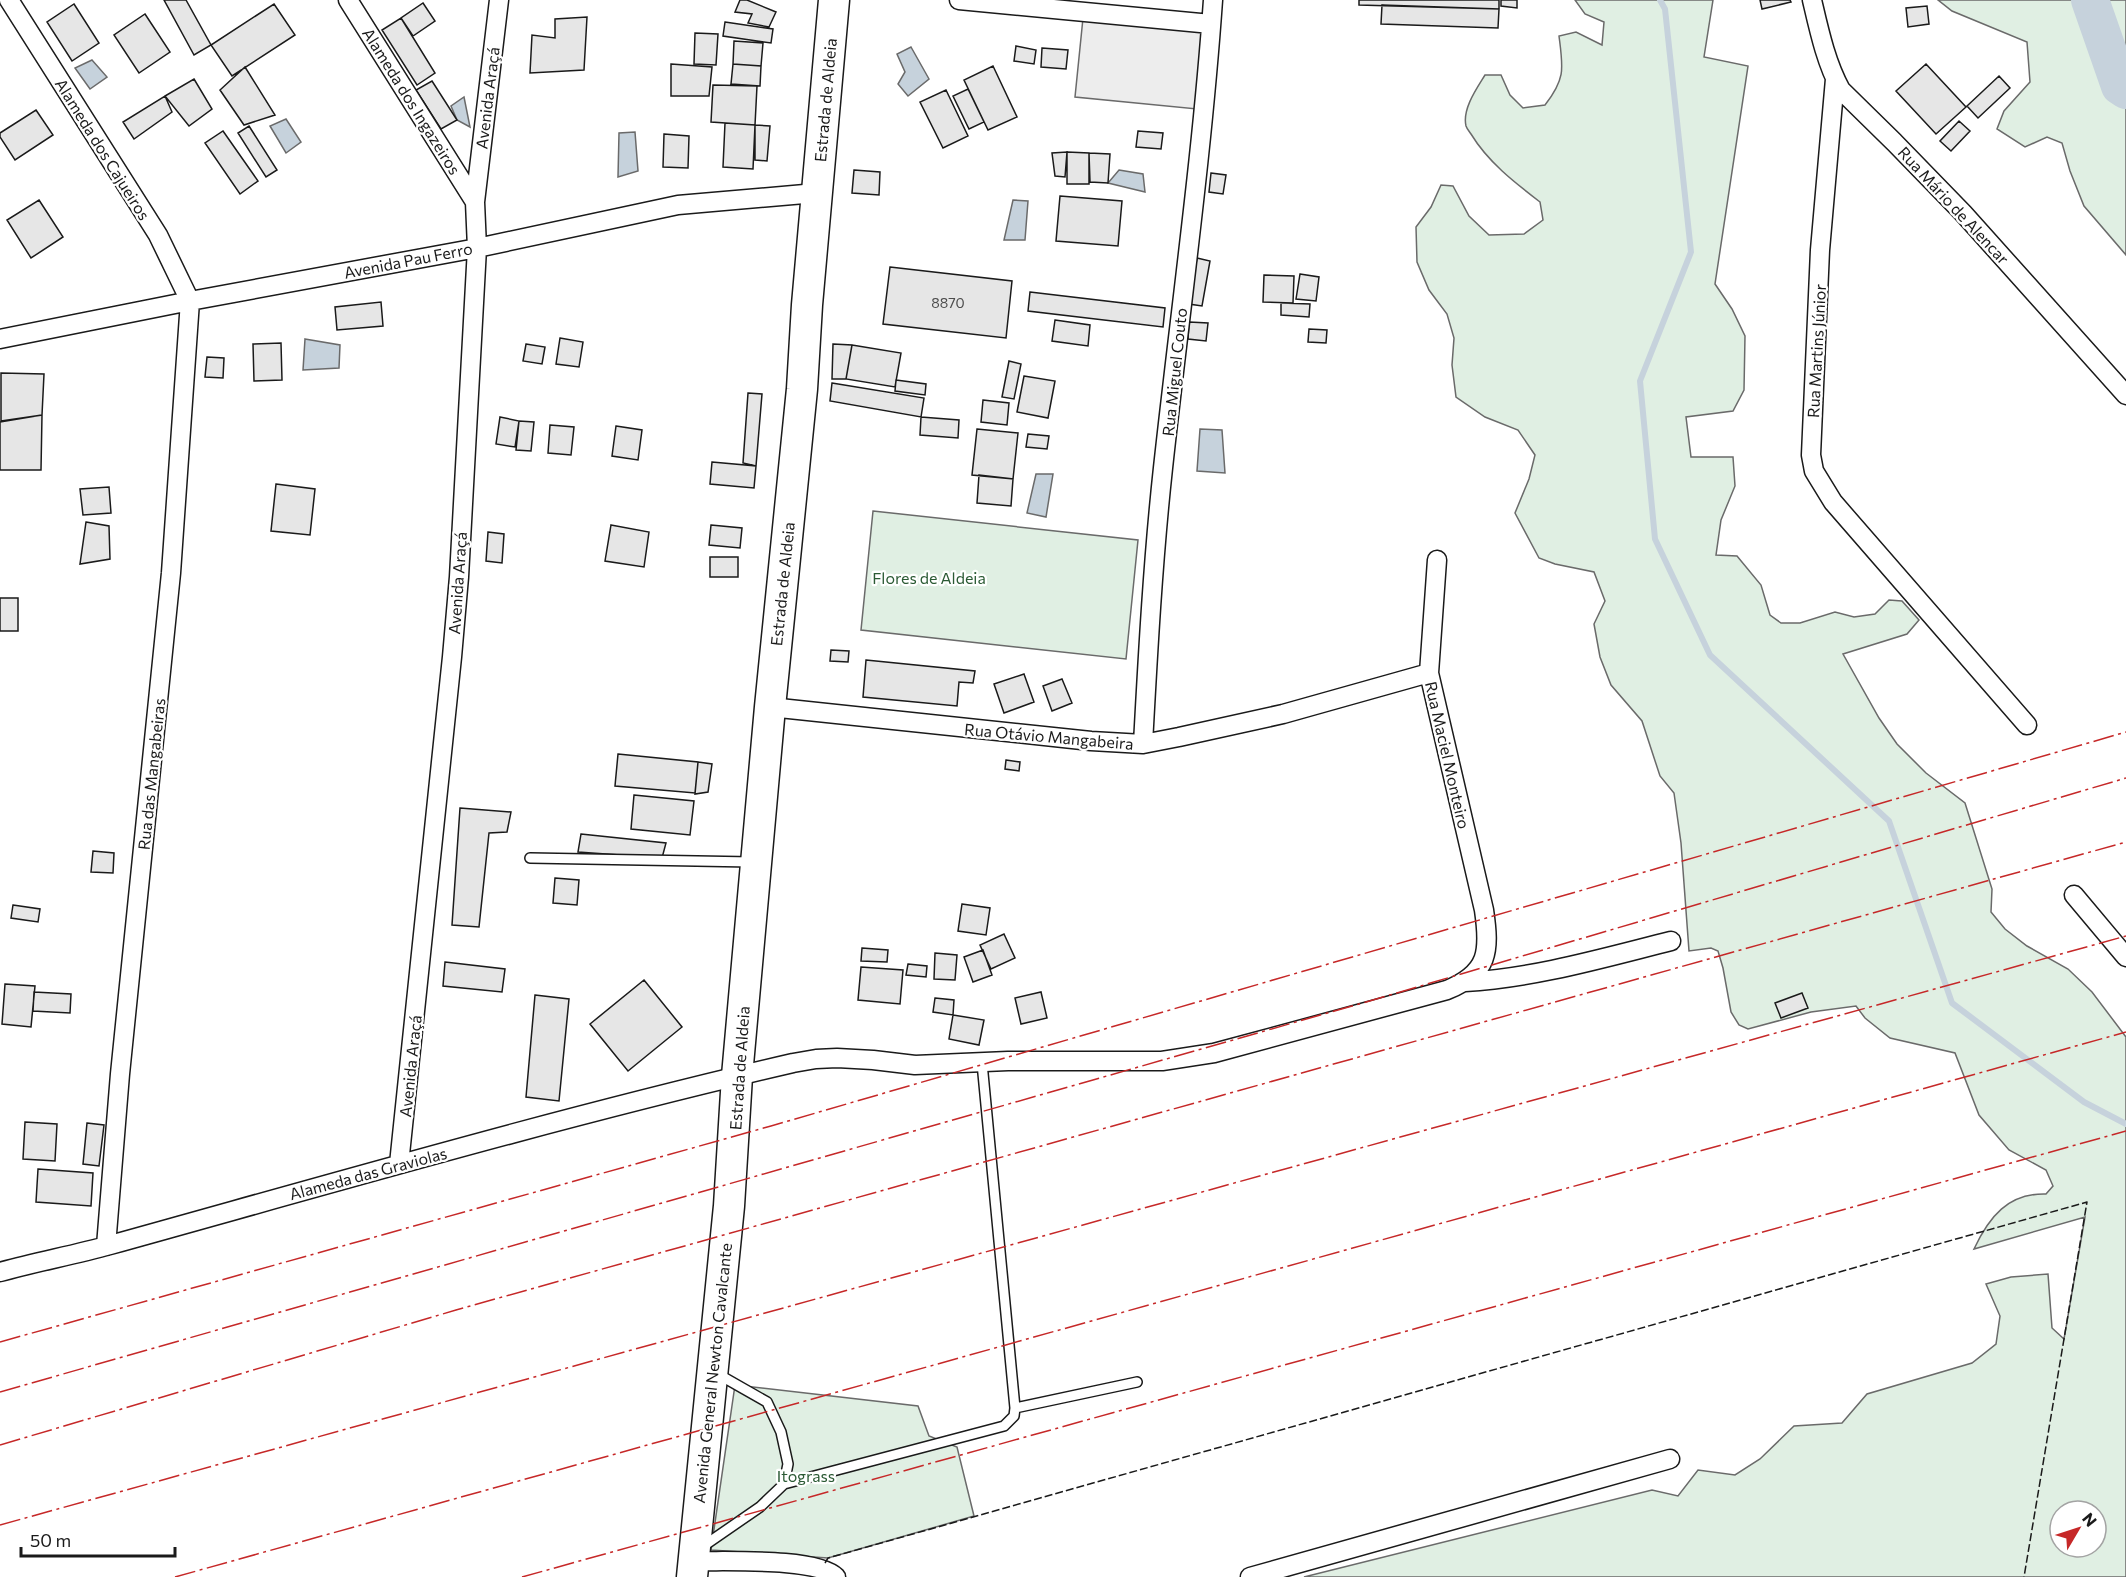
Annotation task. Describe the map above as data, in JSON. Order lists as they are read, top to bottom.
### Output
{
  "streets": {
    "main road": ["Estrada de Aldeia", "Avenida General Newton Cavalcante"],
    "street": [
      "Avenida Araçá",
      "Alameda dos Ingazeiros",
      "Alameda dos Cajueiros",
      "Rua Mário de Alencar",
      "Avenida Pau Ferro",
      "Rua Martins Júnior",
      "Rua Miguel Couto",
      "Rua Otávio Mangabeira",
      "Rua Maciel Monteiro",
      "Rua das Mangabeiras",
      "Alameda das Graviolas"
    ]
  },
  "crossings": [
    ["Avenida Araçá", "Alameda dos Ingazeiros"],
    ["Avenida Araçá", "Avenida Pau Ferro"],
    ["Avenida Araçá", "Alameda das Graviolas"],
    ["Estrada de Aldeia", "Avenida Pau Ferro"],
    ["Estrada de Aldeia", "Rua Otávio Mangabeira"],
    ["Estrada de Aldeia", "Alameda das Graviolas"],
    ["Estrada de Aldeia", "Avenida General Newton Cavalcante"],
    ["Alameda dos Cajueiros", "Avenida Pau Ferro"],
    ["Alameda dos Cajueiros", "Rua das Mangabeiras"],
    ["Rua Mário de Alencar", "Rua Martins Júnior"],
    ["Avenida Pau Ferro", "Rua das Mangabeiras"],
    ["Rua Miguel Couto", "Rua Otávio Mangabeira"],
    ["Rua Otávio Mangabeira", "Rua Maciel Monteiro"],
    ["Rua Maciel Monteiro", "Alameda das Graviolas"],
    ["Rua das Mangabeiras", "Alameda das Graviolas"]
  ],
  "parks": ["Flores de Aldeia", "Itograss"],
  "house_numbers": ["8870"],
  "scale_bar": "50 m",
  "north": "top right"
}
